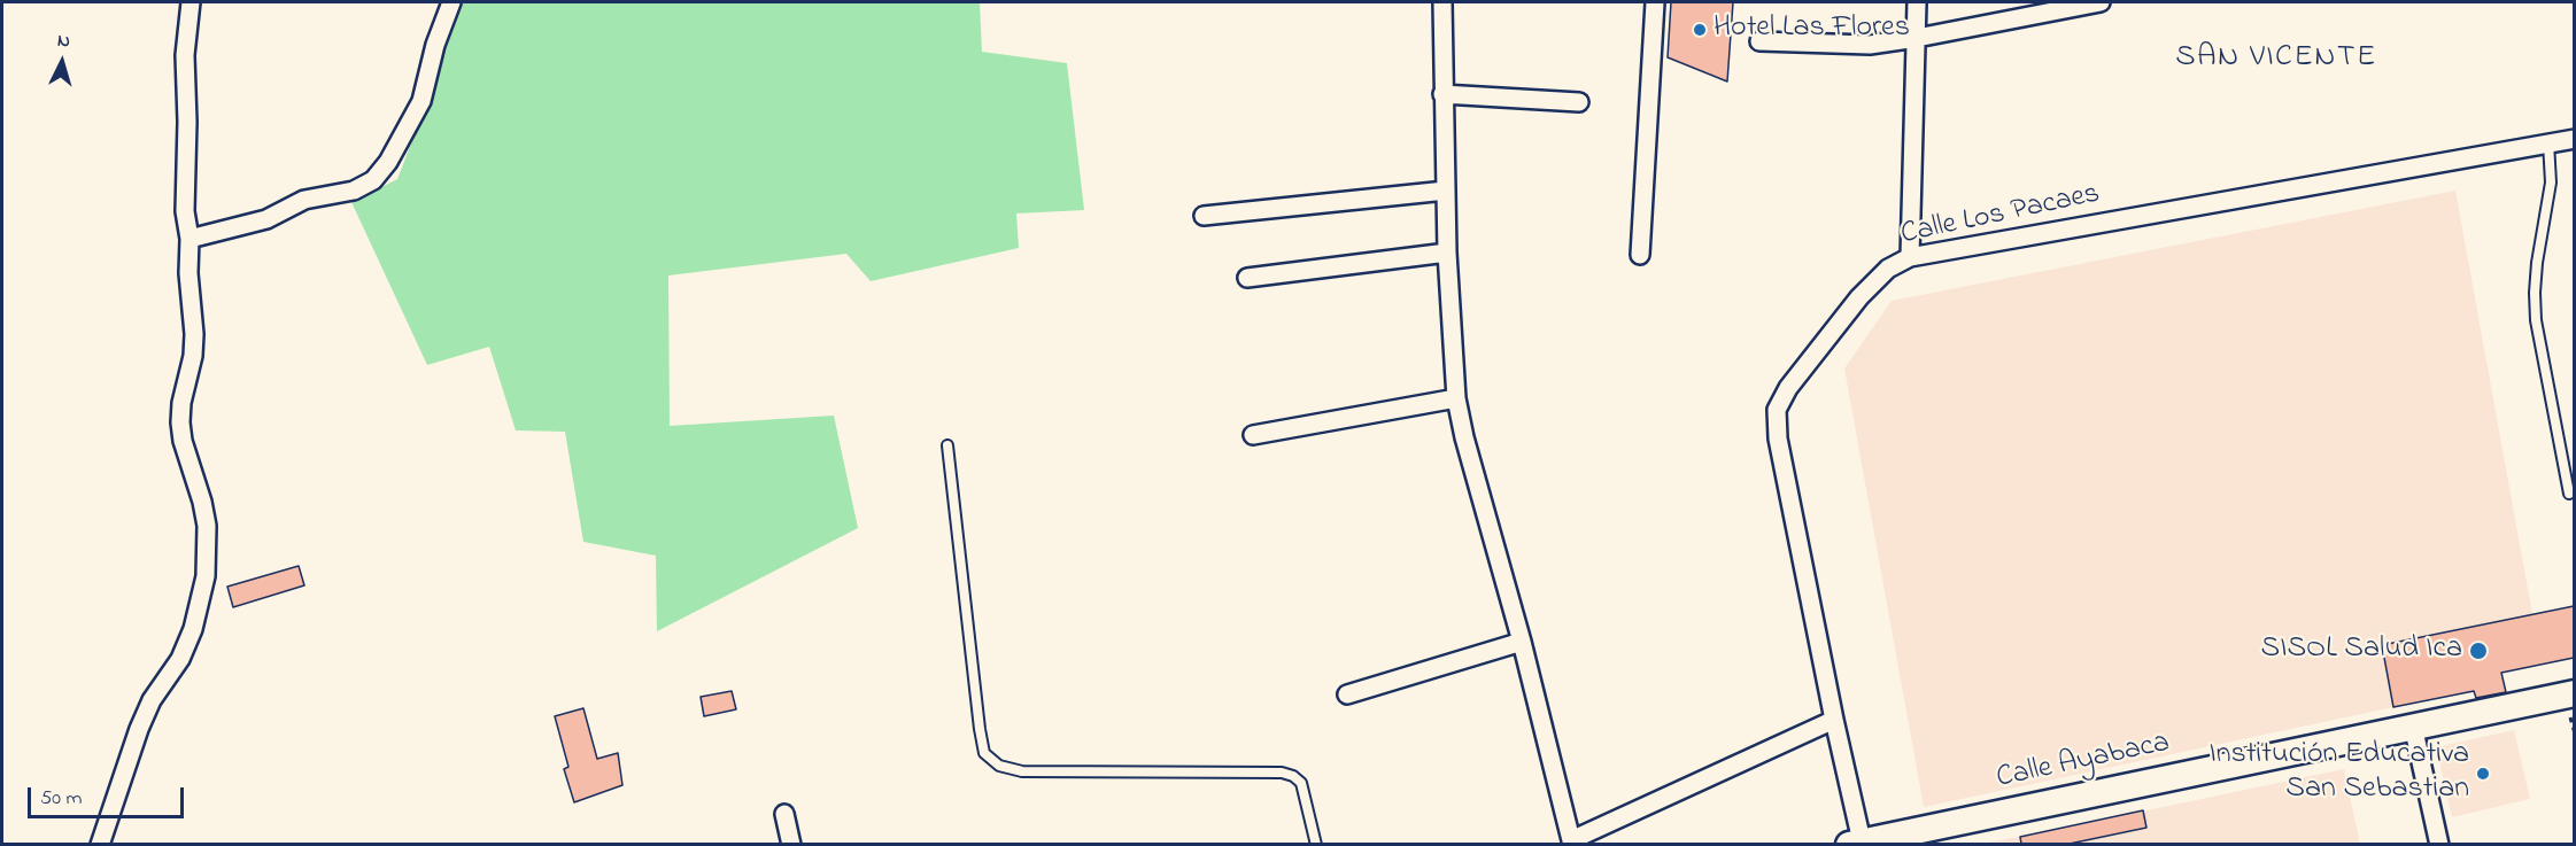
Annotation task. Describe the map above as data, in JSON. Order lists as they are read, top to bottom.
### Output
{
  "streets": {
    "main road": ["Calle Ayabaca"],
    "street": ["Calle Los Pacaes"]
  },
  "crossings": [
    ["Calle Los Pacaes", "Calle Ayabaca"]
  ],
  "districts": ["SAN VICENTE"],
  "places": ["Hotel Las Flores", "SISOL Salud Ica", "Institución Educativa San Sebastian"],
  "scale_bar": "50 m",
  "north": "top"
}
